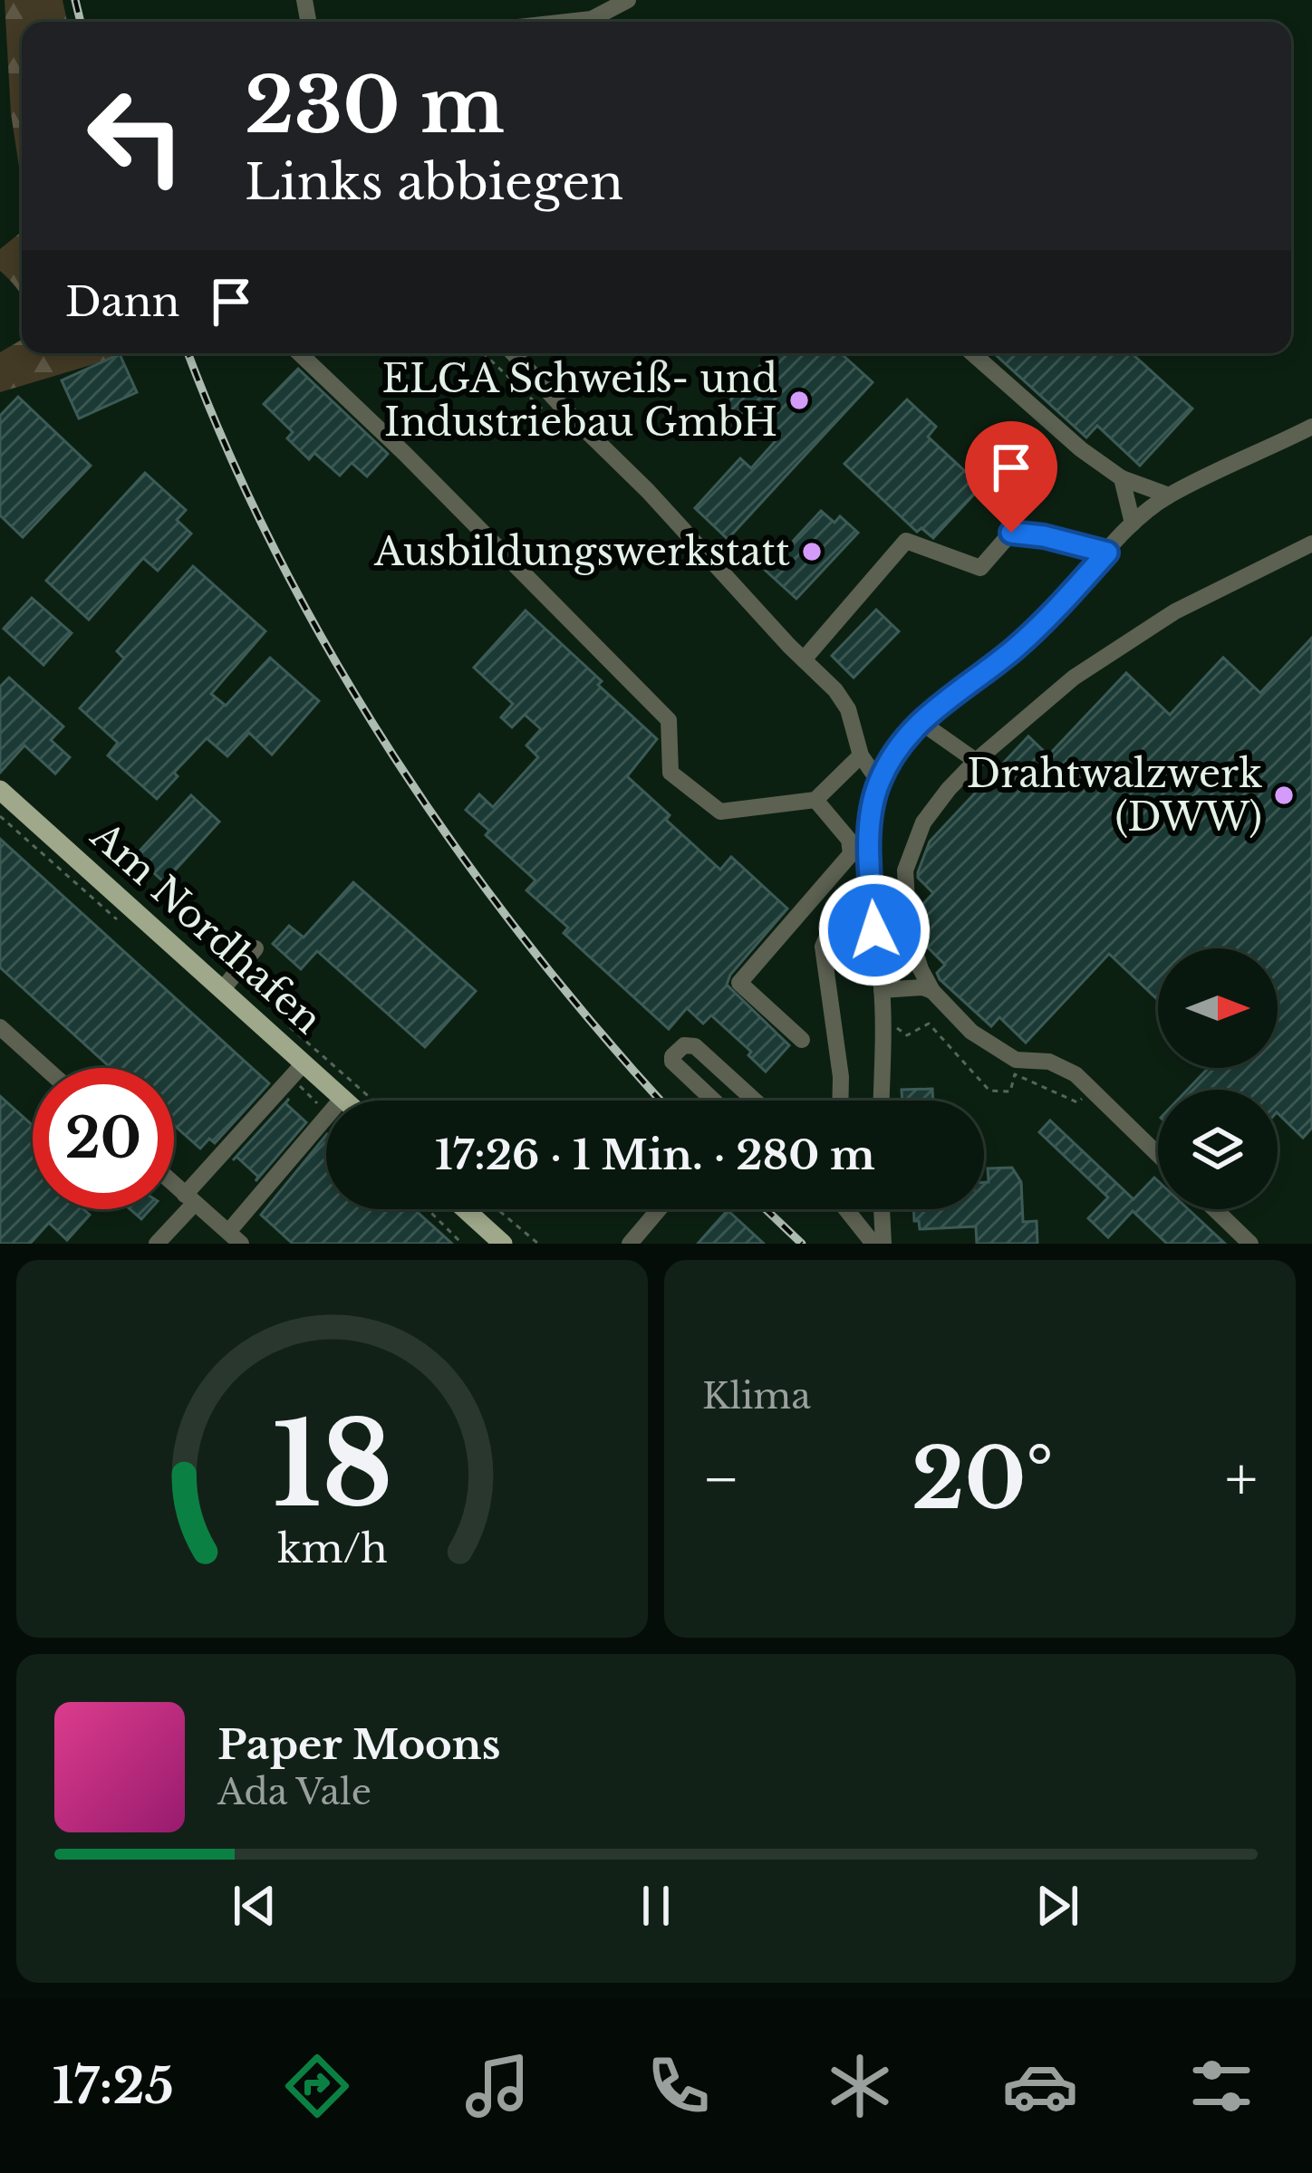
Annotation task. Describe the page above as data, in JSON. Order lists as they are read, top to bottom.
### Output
{
  "streets": {
    "main road": ["Am Nordhafen"]
  },
  "places": ["ELGA Schweiß- und Industriebau GmbH", "Ausbildungswerkstatt", "Drahtwalzwerk (DWW)"],
  "north": "right",
  "page": {
    "turn": ["230 m", "Links abbiegen"],
    "then": "Dann",
    "limit": "20",
    "trip": "17:26 · 1 Min. · 280 m",
    "tile": "Klima",
    "heat": ["−", "20°", "+"],
    "song": ["Paper Moons", "Ada Vale"],
    "tabs": "17:25",
    "gauge": ["18", "km/h"]
  }
}
